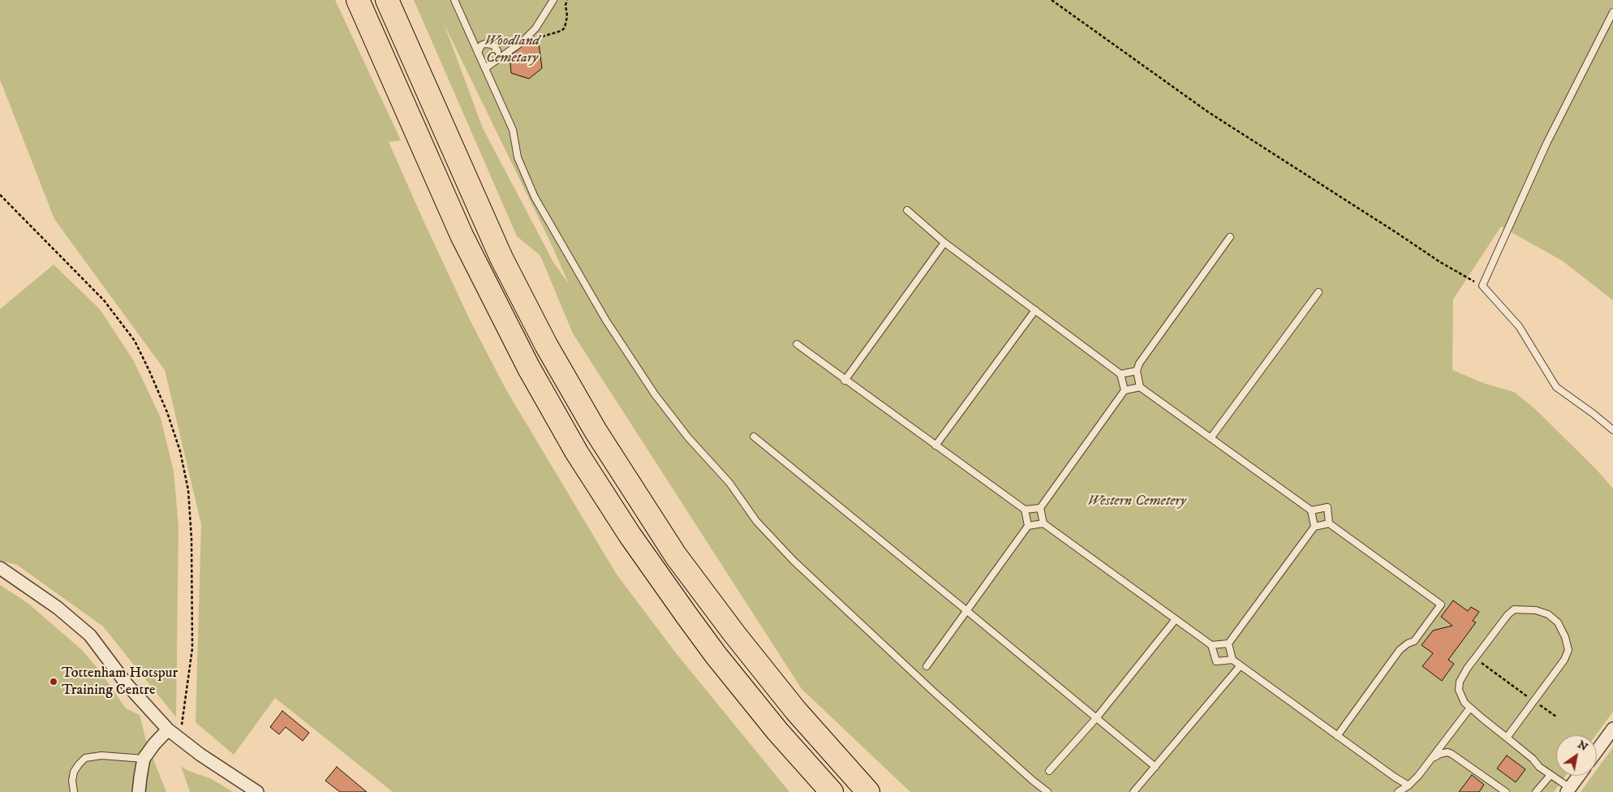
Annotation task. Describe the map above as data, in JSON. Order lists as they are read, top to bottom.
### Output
{
  "parks": ["Woodland Cemetary", "Western Cemetery"],
  "places": ["Tottenham Hotspur Training Centre"],
  "north": "top right"
}
